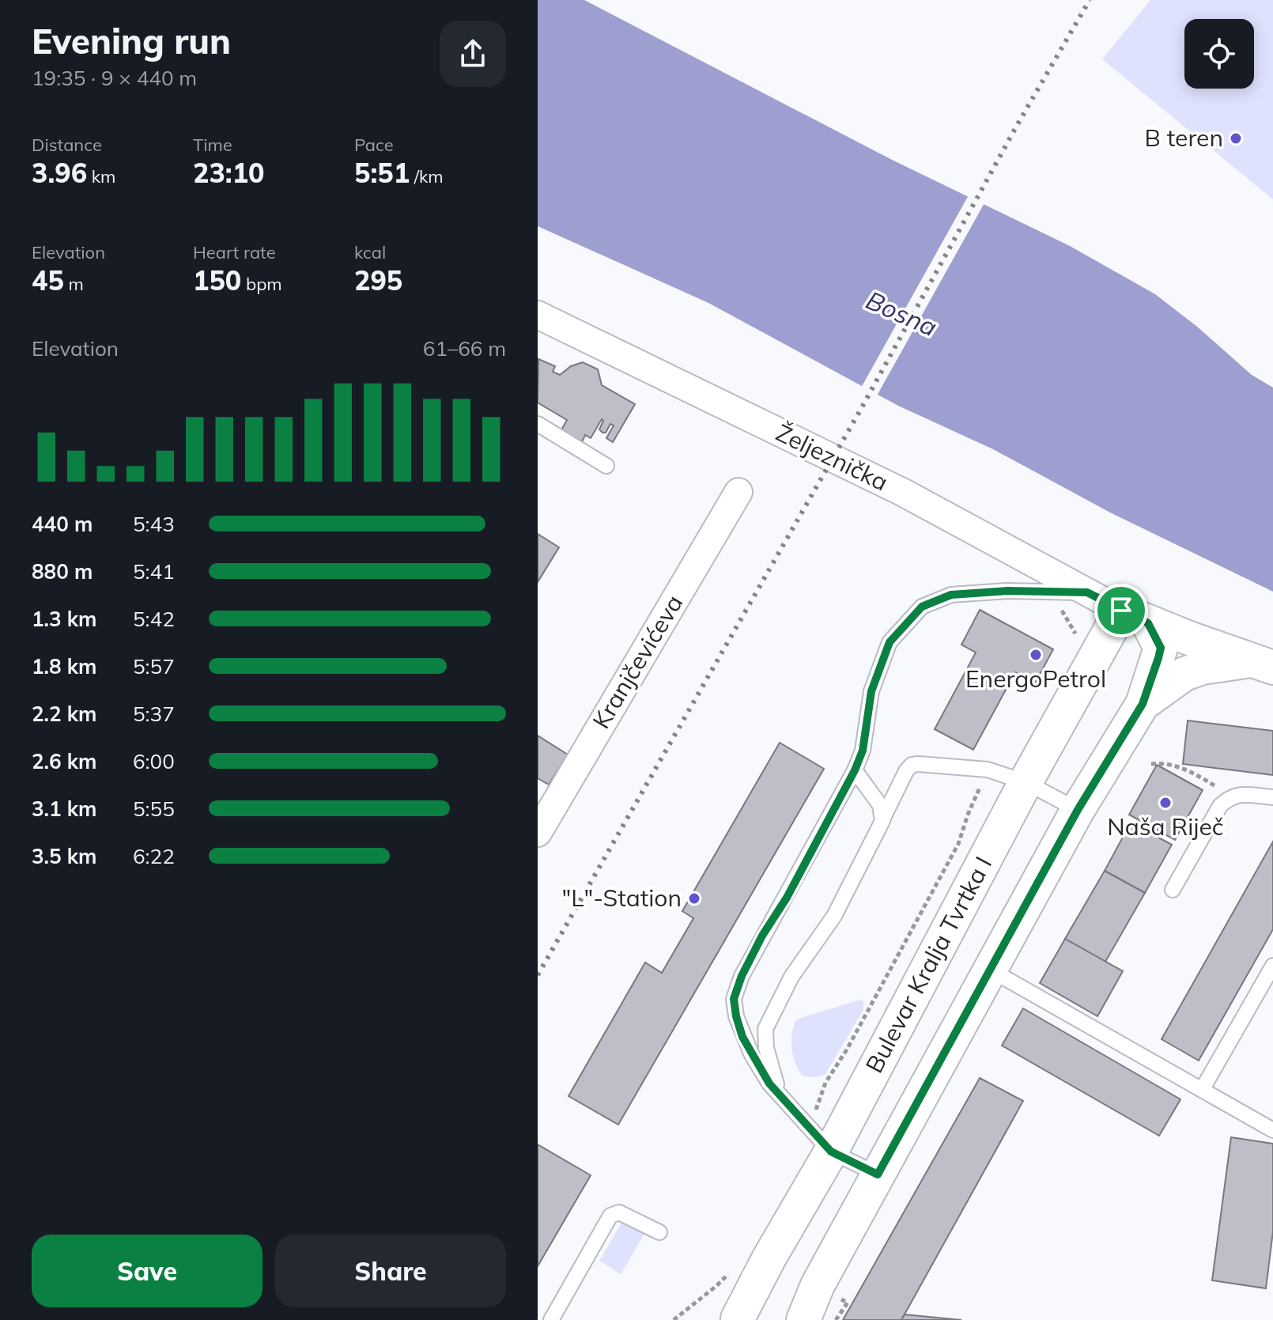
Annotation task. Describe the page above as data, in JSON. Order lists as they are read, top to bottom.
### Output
{
  "streets": {
    "street": ["Željeznička", "Kranjčevićeva", "Bulevar Kralja Tvrtka I"]
  },
  "crossings": [
    ["Željeznička", "Bulevar Kralja Tvrtka I"]
  ],
  "water": ["Bosna"],
  "places": [
    "B teren",
    "EnergoPetrol",
    "Naša Riječ",
    "\"L\"-Station"
  ],
  "page": {
    "heading": ["Evening run", "19:35 · 9 × 440 m"],
    "stats": [
      ["Distance", "3.96 km"],
      ["Time", "23:10"],
      ["Pace", "5:51 /km"],
      ["Elevation", "45 m"],
      ["Heart rate", "150 bpm"],
      ["kcal", "295"]
    ],
    "chart": ["Elevation", "61–66 m"],
    "list": [
      {
        "name": "440 m",
        "note": "5:43"
      },
      {
        "name": "880 m",
        "note": "5:41"
      },
      {
        "name": "1.3 km",
        "note": "5:42"
      },
      {
        "name": "1.8 km",
        "note": "5:57"
      },
      {
        "name": "2.2 km",
        "note": "5:37"
      },
      {
        "name": "2.6 km",
        "note": "6:00"
      },
      {
        "name": "3.1 km",
        "note": "5:55"
      },
      {
        "name": "3.5 km",
        "note": "6:22"
      }
    ],
    "buttons": ["Save", "Share"]
  }
}
